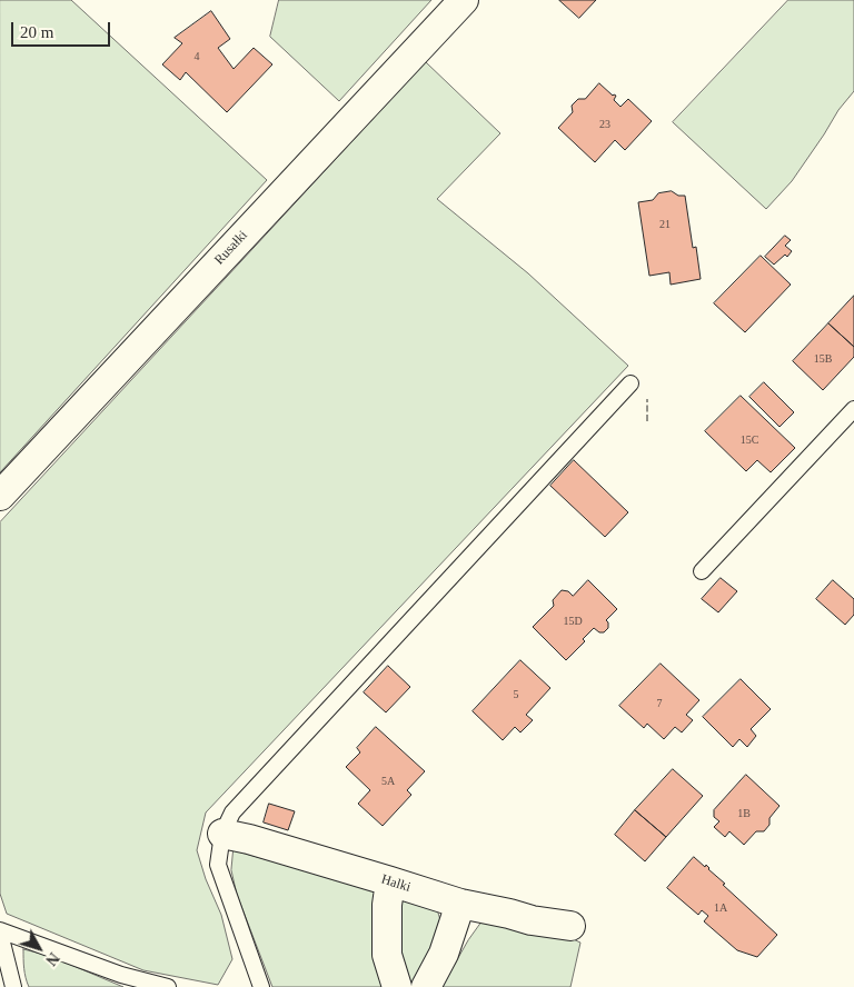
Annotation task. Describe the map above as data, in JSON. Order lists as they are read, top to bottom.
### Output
{
  "streets": {
    "street": ["Rusałki", "Halki"]
  },
  "house_numbers": [
    "4",
    "23",
    "21",
    "15B",
    "15C",
    "15D",
    "5",
    "7",
    "5A",
    "1B",
    "1A"
  ],
  "scale_bar": "20 m",
  "north": "bottom right"
}
